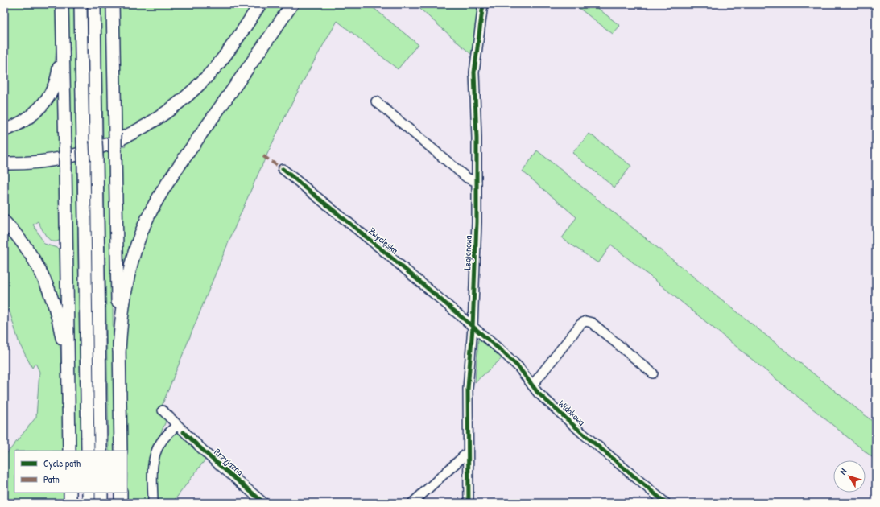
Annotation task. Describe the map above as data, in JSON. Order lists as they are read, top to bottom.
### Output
{
  "streets": {
    "street": [
      "Zwycięska",
      "Legionowa",
      "Widokowa",
      "Przyjazna"
    ]
  },
  "crossings": [
    ["Zwycięska", "Legionowa"],
    ["Zwycięska", "Widokowa"],
    ["Legionowa", "Widokowa"]
  ],
  "legend": ["Cycle path", "Path"],
  "north": "top left"
}
